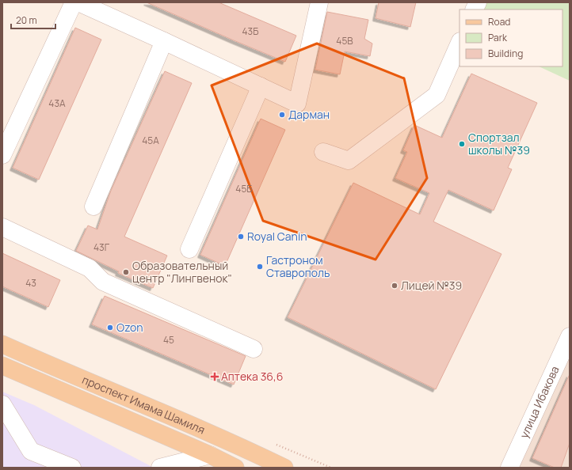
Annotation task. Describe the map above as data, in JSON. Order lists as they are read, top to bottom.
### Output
{
  "streets": {
    "main road": ["проспект Имама Шамиля"],
    "street": ["улица Ибакова"]
  },
  "places": {
    "other": [
      "Дарман",
      "Спортзал школы №39",
      "Royal Canin",
      "Гастроном Ставрополь",
      "Образовательный центр \"Лингвенок\"",
      "Лицей №39",
      "Ozon"
    ],
    "health": ["Аптека 36,6"]
  },
  "house_numbers": [
    "43Б",
    "45В",
    "43А",
    "45А",
    "45Б",
    "43Г",
    "43",
    "45"
  ],
  "legend": ["Road", "Park", "Building"],
  "scale_bar": "20 m"
}
